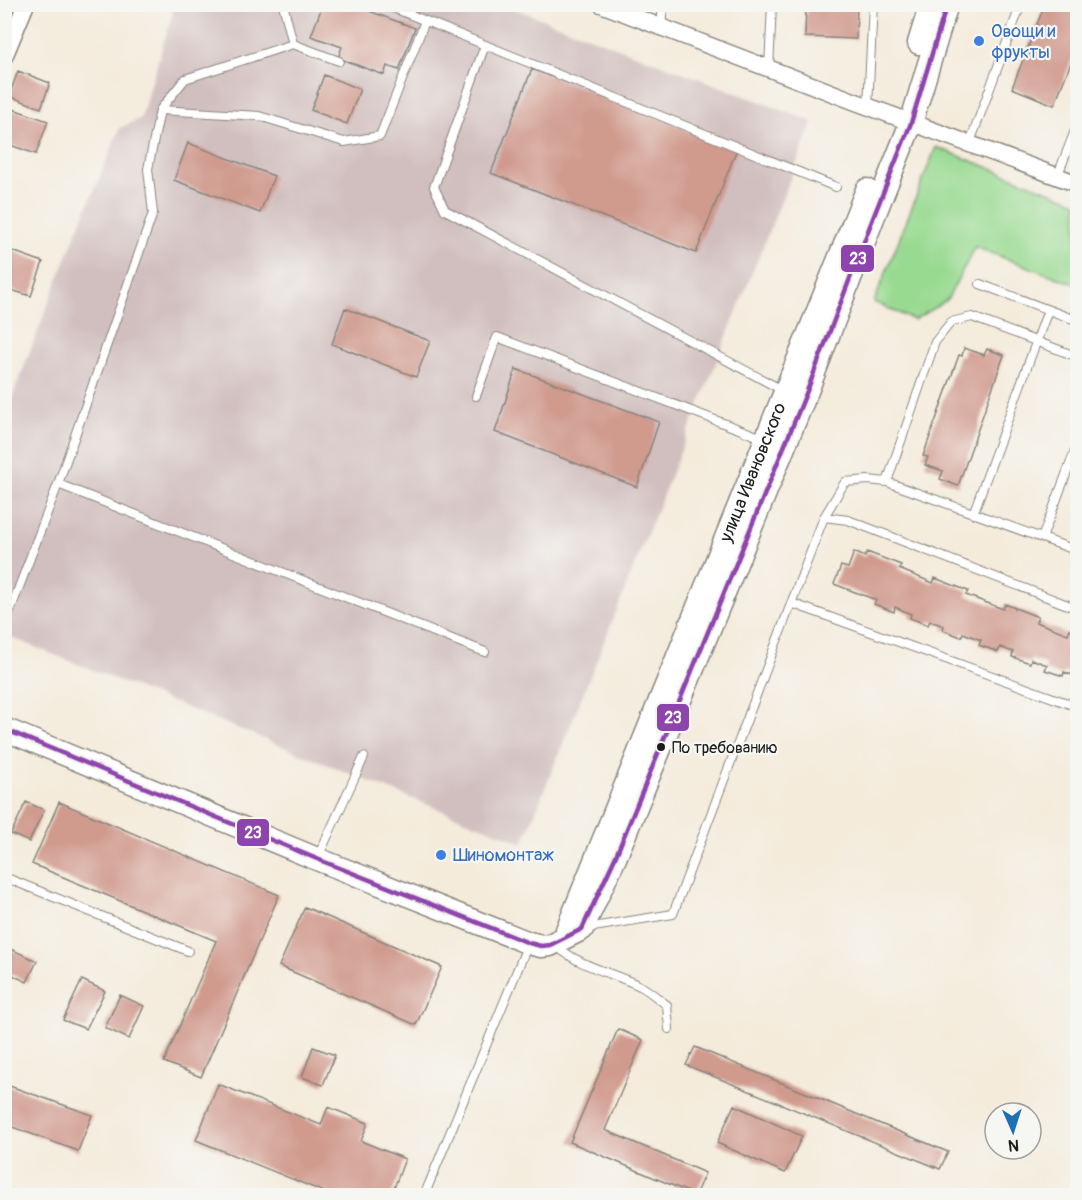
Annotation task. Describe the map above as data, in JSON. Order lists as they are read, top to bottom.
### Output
{
  "streets": {
    "street": ["улица Ивановского"]
  },
  "places": ["Овощи и фрукты", "По требованию", "Шиномонтаж"],
  "lines": ["transit line 23"],
  "north": "bottom"
}
